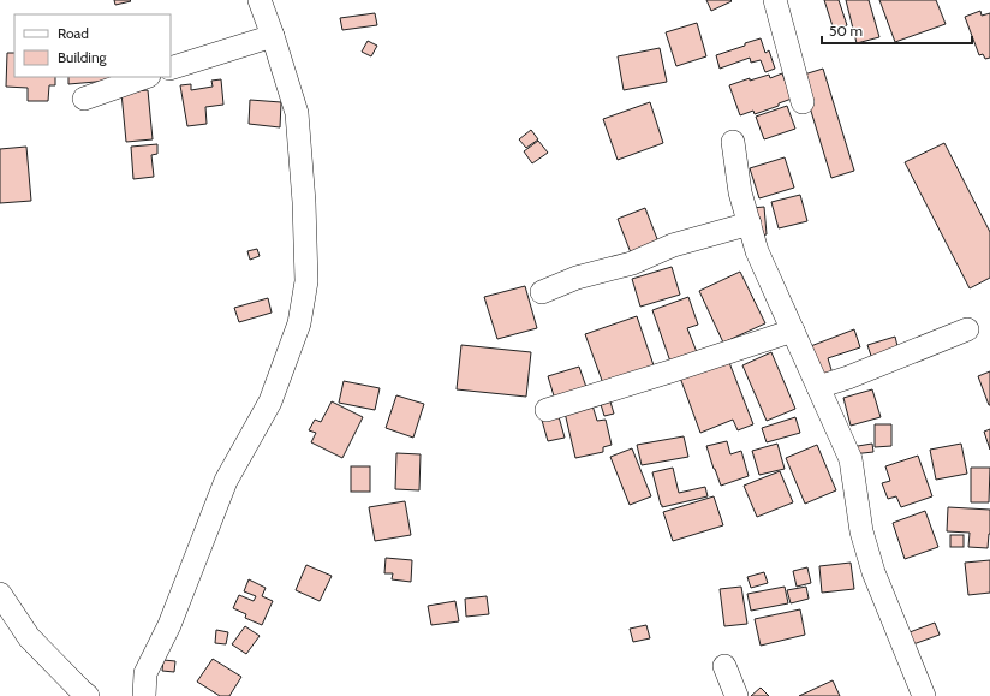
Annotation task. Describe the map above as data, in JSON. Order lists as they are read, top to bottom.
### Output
{
  "legend": ["Road", "Building"],
  "scale_bar": "50 m"
}
